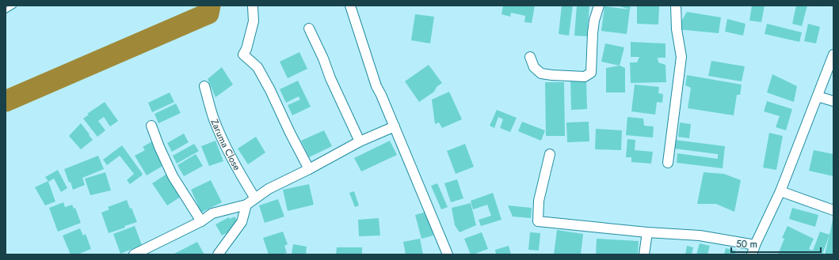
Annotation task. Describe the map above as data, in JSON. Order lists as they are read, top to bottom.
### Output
{
  "streets": {
    "street": ["Zaruma Close"]
  },
  "scale_bar": "50 m"
}
